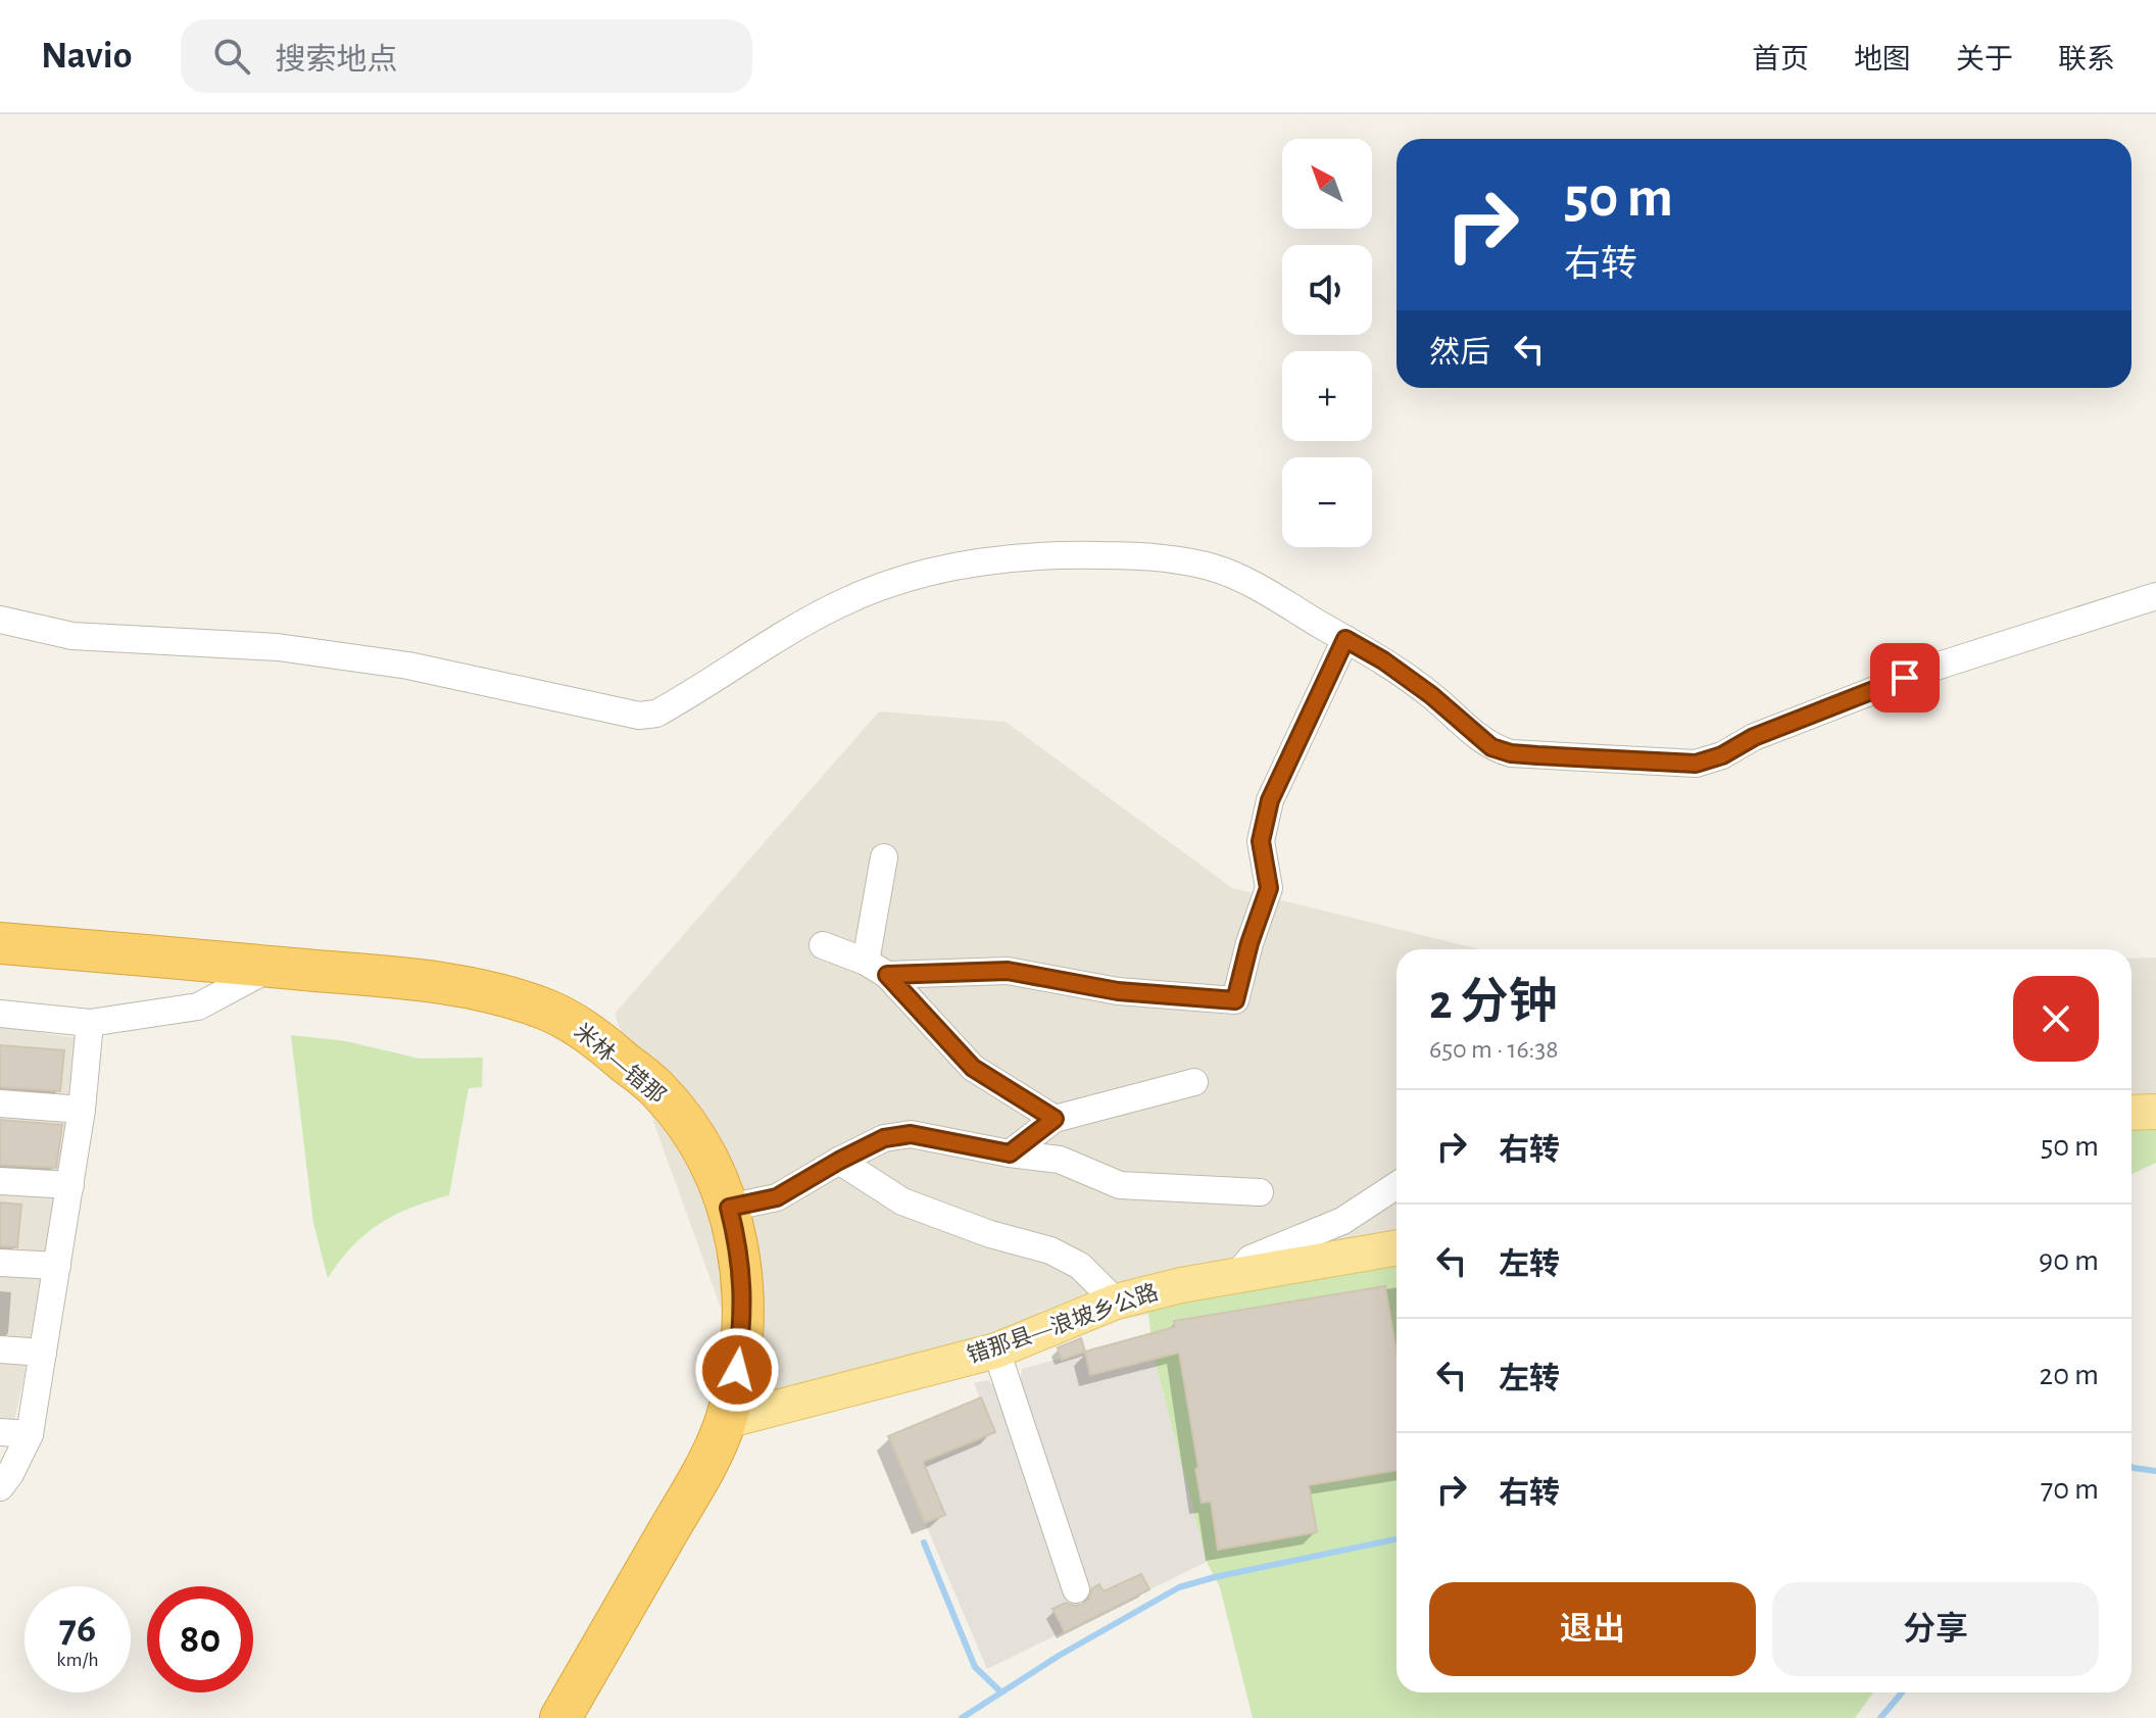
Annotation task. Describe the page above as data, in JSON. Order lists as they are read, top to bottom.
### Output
{
  "streets": {
    "highway": ["米林—错那"],
    "main road": ["错那县—浪坡乡公路"]
  },
  "crossings": [
    ["米林—错那", "错那县—浪坡乡公路"]
  ],
  "north": "top left",
  "page": {
    "header": "Navio",
    "search": "搜索地点",
    "nav": [
      "首页",
      "地图",
      "关于",
      "联系"
    ],
    "map_buttons": ["+", "−"],
    "turn": ["50 m", "右转"],
    "then": "然后",
    "heading": ["2 分钟", "650 m · 16:38"],
    "list": [
      {
        "name": "右转",
        "value": "50 m"
      },
      {
        "name": "左转",
        "value": "90 m"
      },
      {
        "name": "左转",
        "value": "20 m"
      },
      {
        "name": "右转",
        "value": "70 m"
      }
    ],
    "buttons": ["退出", "分享"],
    "speed": "76 km/h",
    "limit": "80"
  }
}
